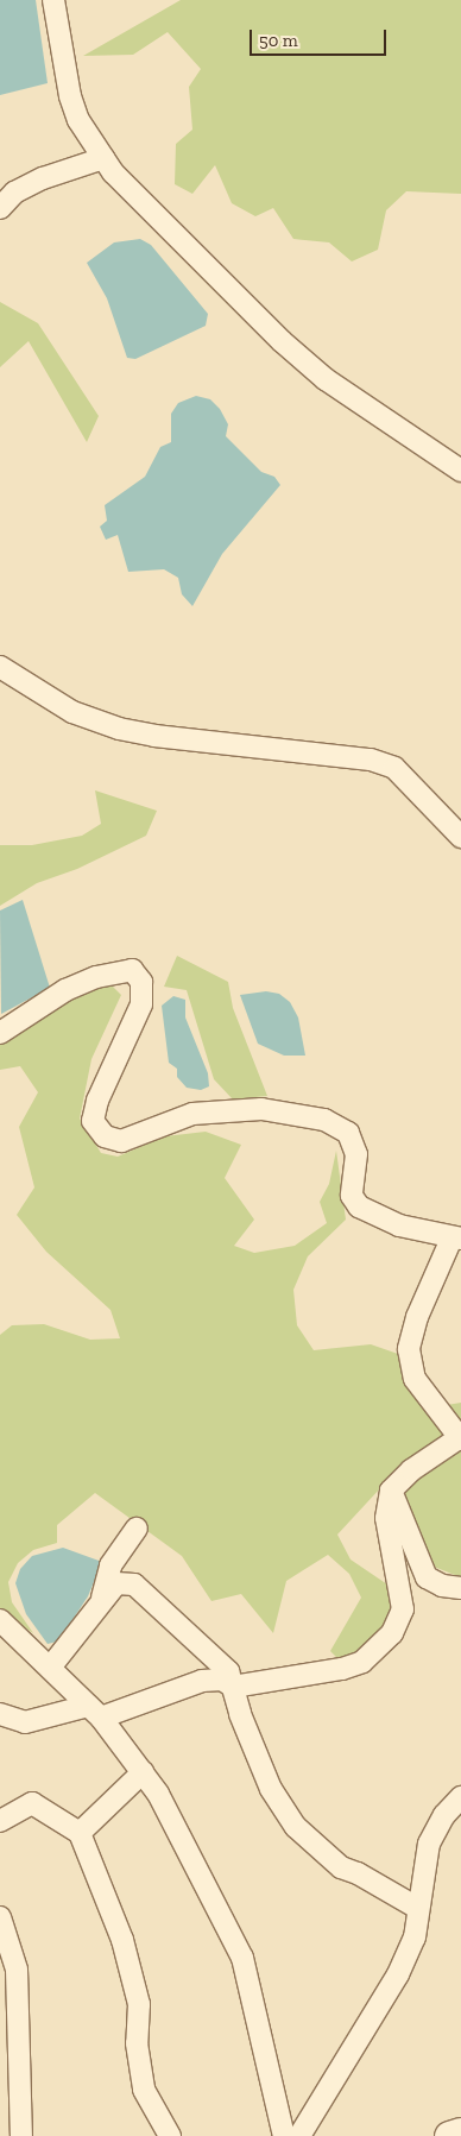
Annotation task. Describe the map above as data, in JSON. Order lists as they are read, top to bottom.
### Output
{
  "scale_bar": "50 m"
}
